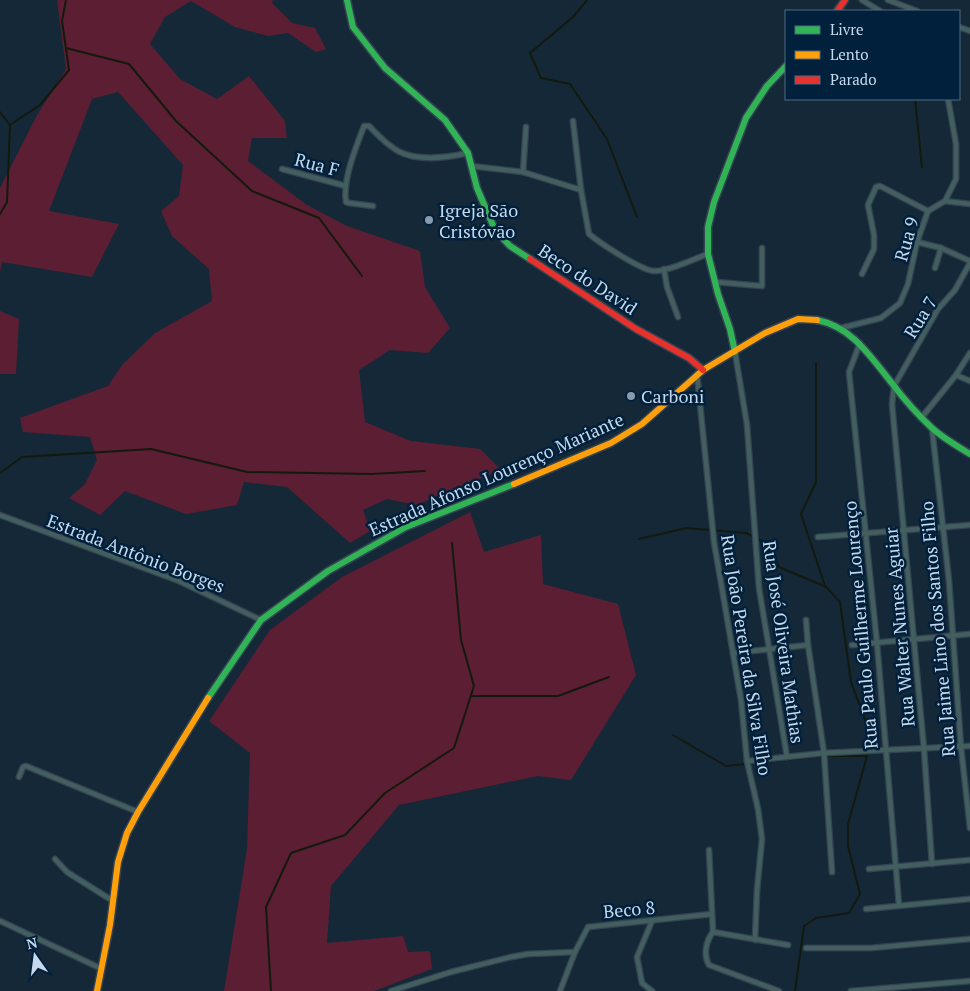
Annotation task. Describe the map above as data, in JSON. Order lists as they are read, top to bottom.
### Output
{
  "streets": {
    "main road": ["Beco do David", "Estrada Afonso Lourenço Mariante"],
    "street": [
      "Rua F",
      "Rua 9",
      "Rua 7",
      "Estrada Antônio Borges",
      "Rua Paulo Guilherme Lourenço",
      "Rua Walter Nunes Aguiar",
      "Rua Jaime Lino dos Santos Filho",
      "Rua José Oliveira Mathias",
      "Rua João Pereira da Silva Filho",
      "Beco 8"
    ]
  },
  "crossings": [
    ["Rua 9", "Estrada Afonso Lourenço Mariante"],
    ["Beco do David", "Estrada Afonso Lourenço Mariante"],
    ["Beco do David", "Rua João Pereira da Silva Filho"],
    ["Rua 7", "Estrada Afonso Lourenço Mariante"],
    ["Rua 7", "Rua Walter Nunes Aguiar"],
    ["Estrada Afonso Lourenço Mariante", "Estrada Antônio Borges"],
    ["Estrada Afonso Lourenço Mariante", "Rua Paulo Guilherme Lourenço"],
    ["Estrada Afonso Lourenço Mariante", "Rua Walter Nunes Aguiar"],
    ["Estrada Afonso Lourenço Mariante", "Rua Jaime Lino dos Santos Filho"],
    ["Estrada Afonso Lourenço Mariante", "Rua José Oliveira Mathias"],
    ["Estrada Afonso Lourenço Mariante", "Rua João Pereira da Silva Filho"]
  ],
  "places": ["Igreja São Cristóvão", "Carboni"],
  "legend": ["Livre", "Lento", "Parado"],
  "north": "top"
}
